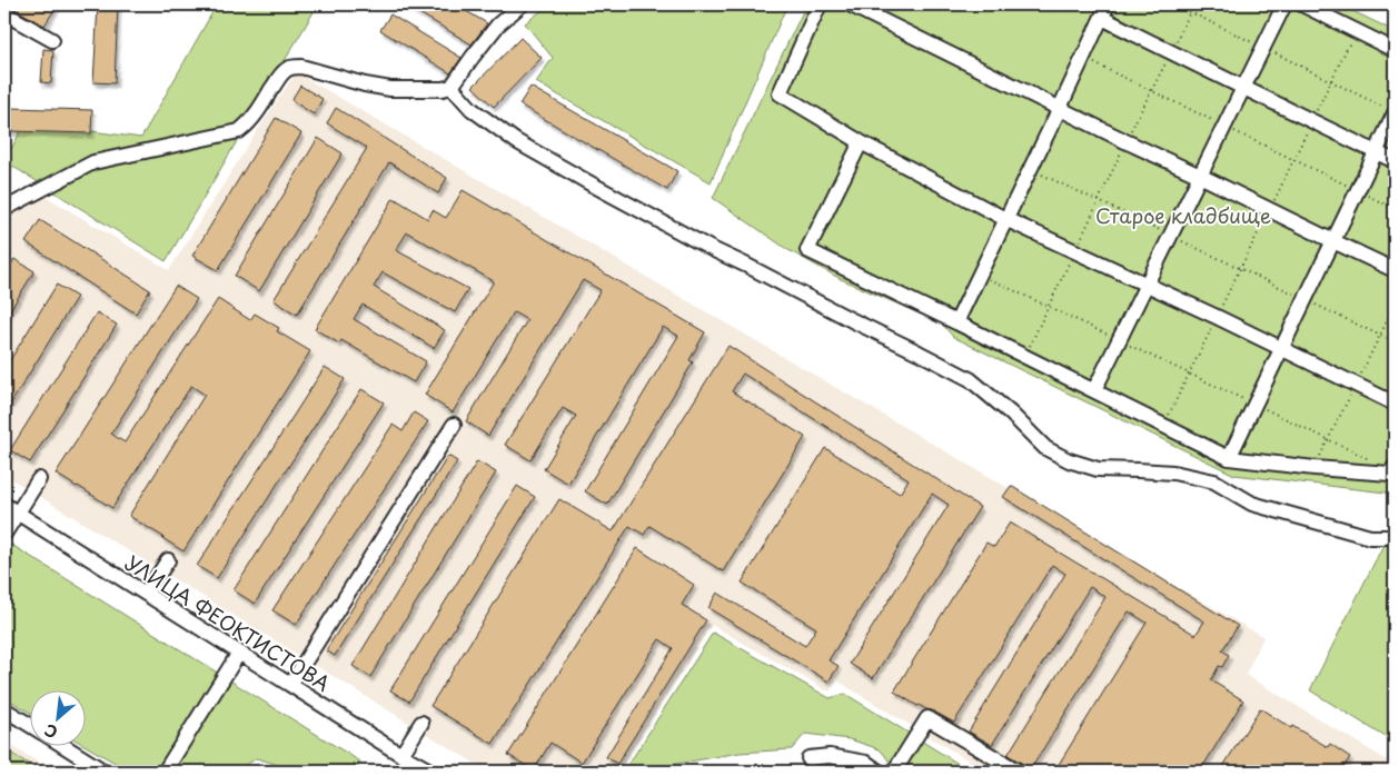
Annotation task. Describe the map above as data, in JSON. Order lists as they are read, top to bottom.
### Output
{
  "streets": {
    "street": ["УЛИЦА ФЕОКТИСТОВА"]
  },
  "parks": ["Старое кладбище"],
  "north": "bottom left"
}
